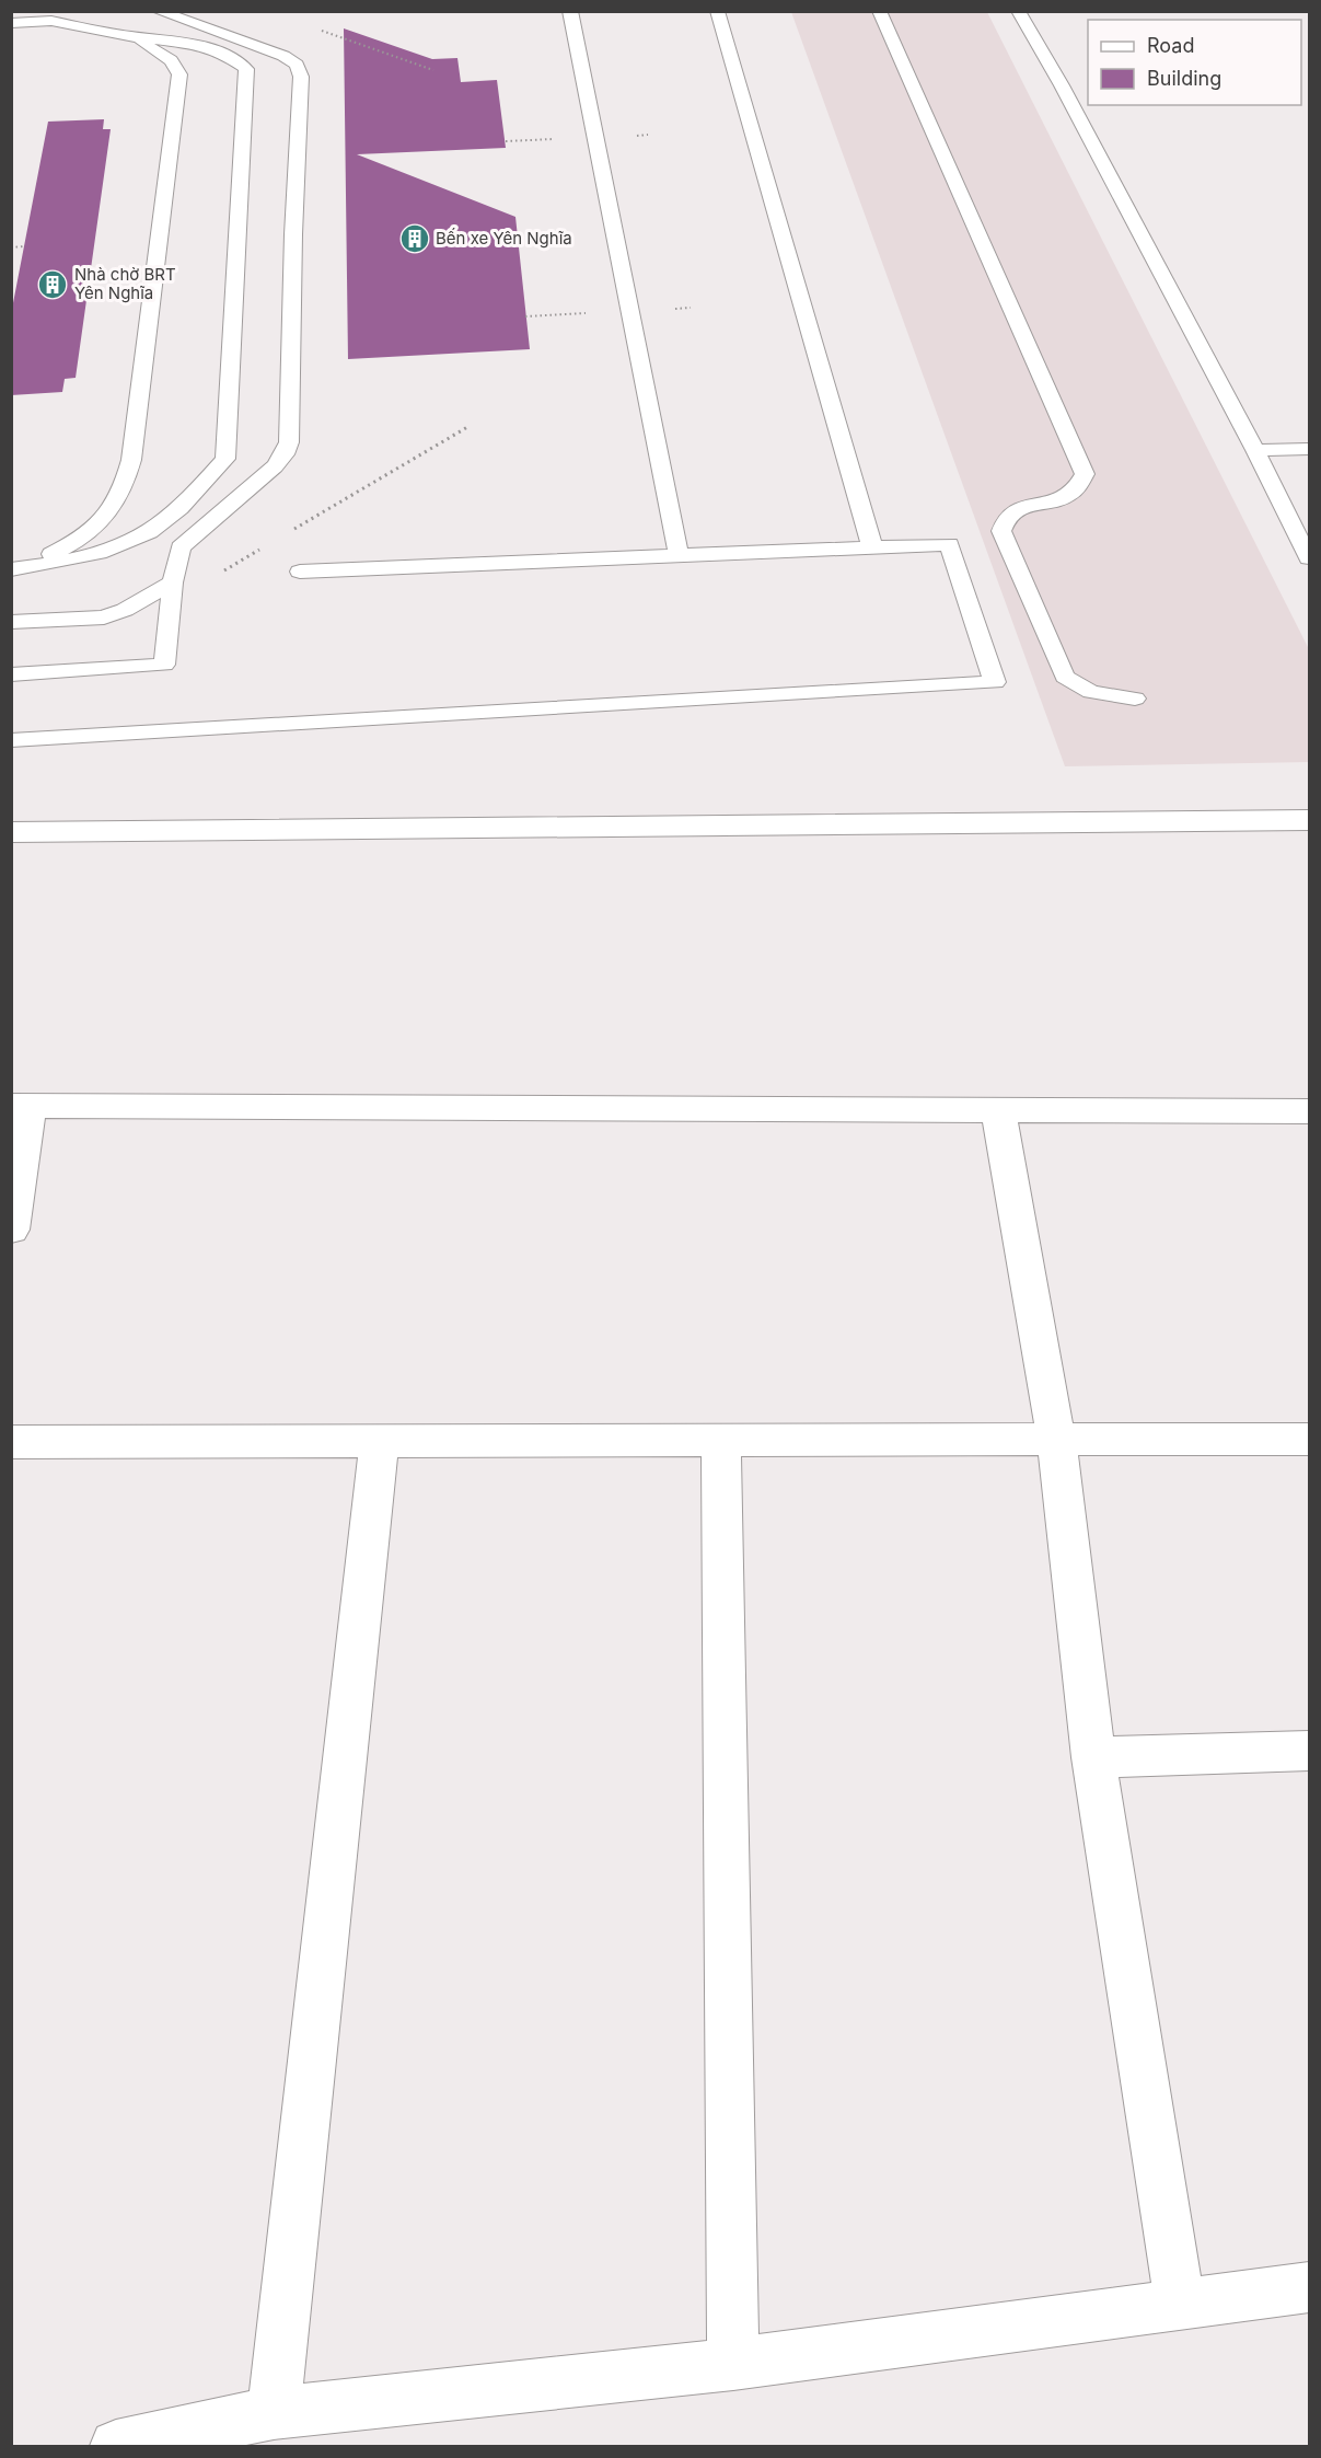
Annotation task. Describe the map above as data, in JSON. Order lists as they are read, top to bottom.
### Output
{
  "places": {
    "building": ["Bến xe Yên Nghĩa", "Nhà chờ BRT Yên Nghĩa"]
  },
  "legend": ["Road", "Building"]
}
